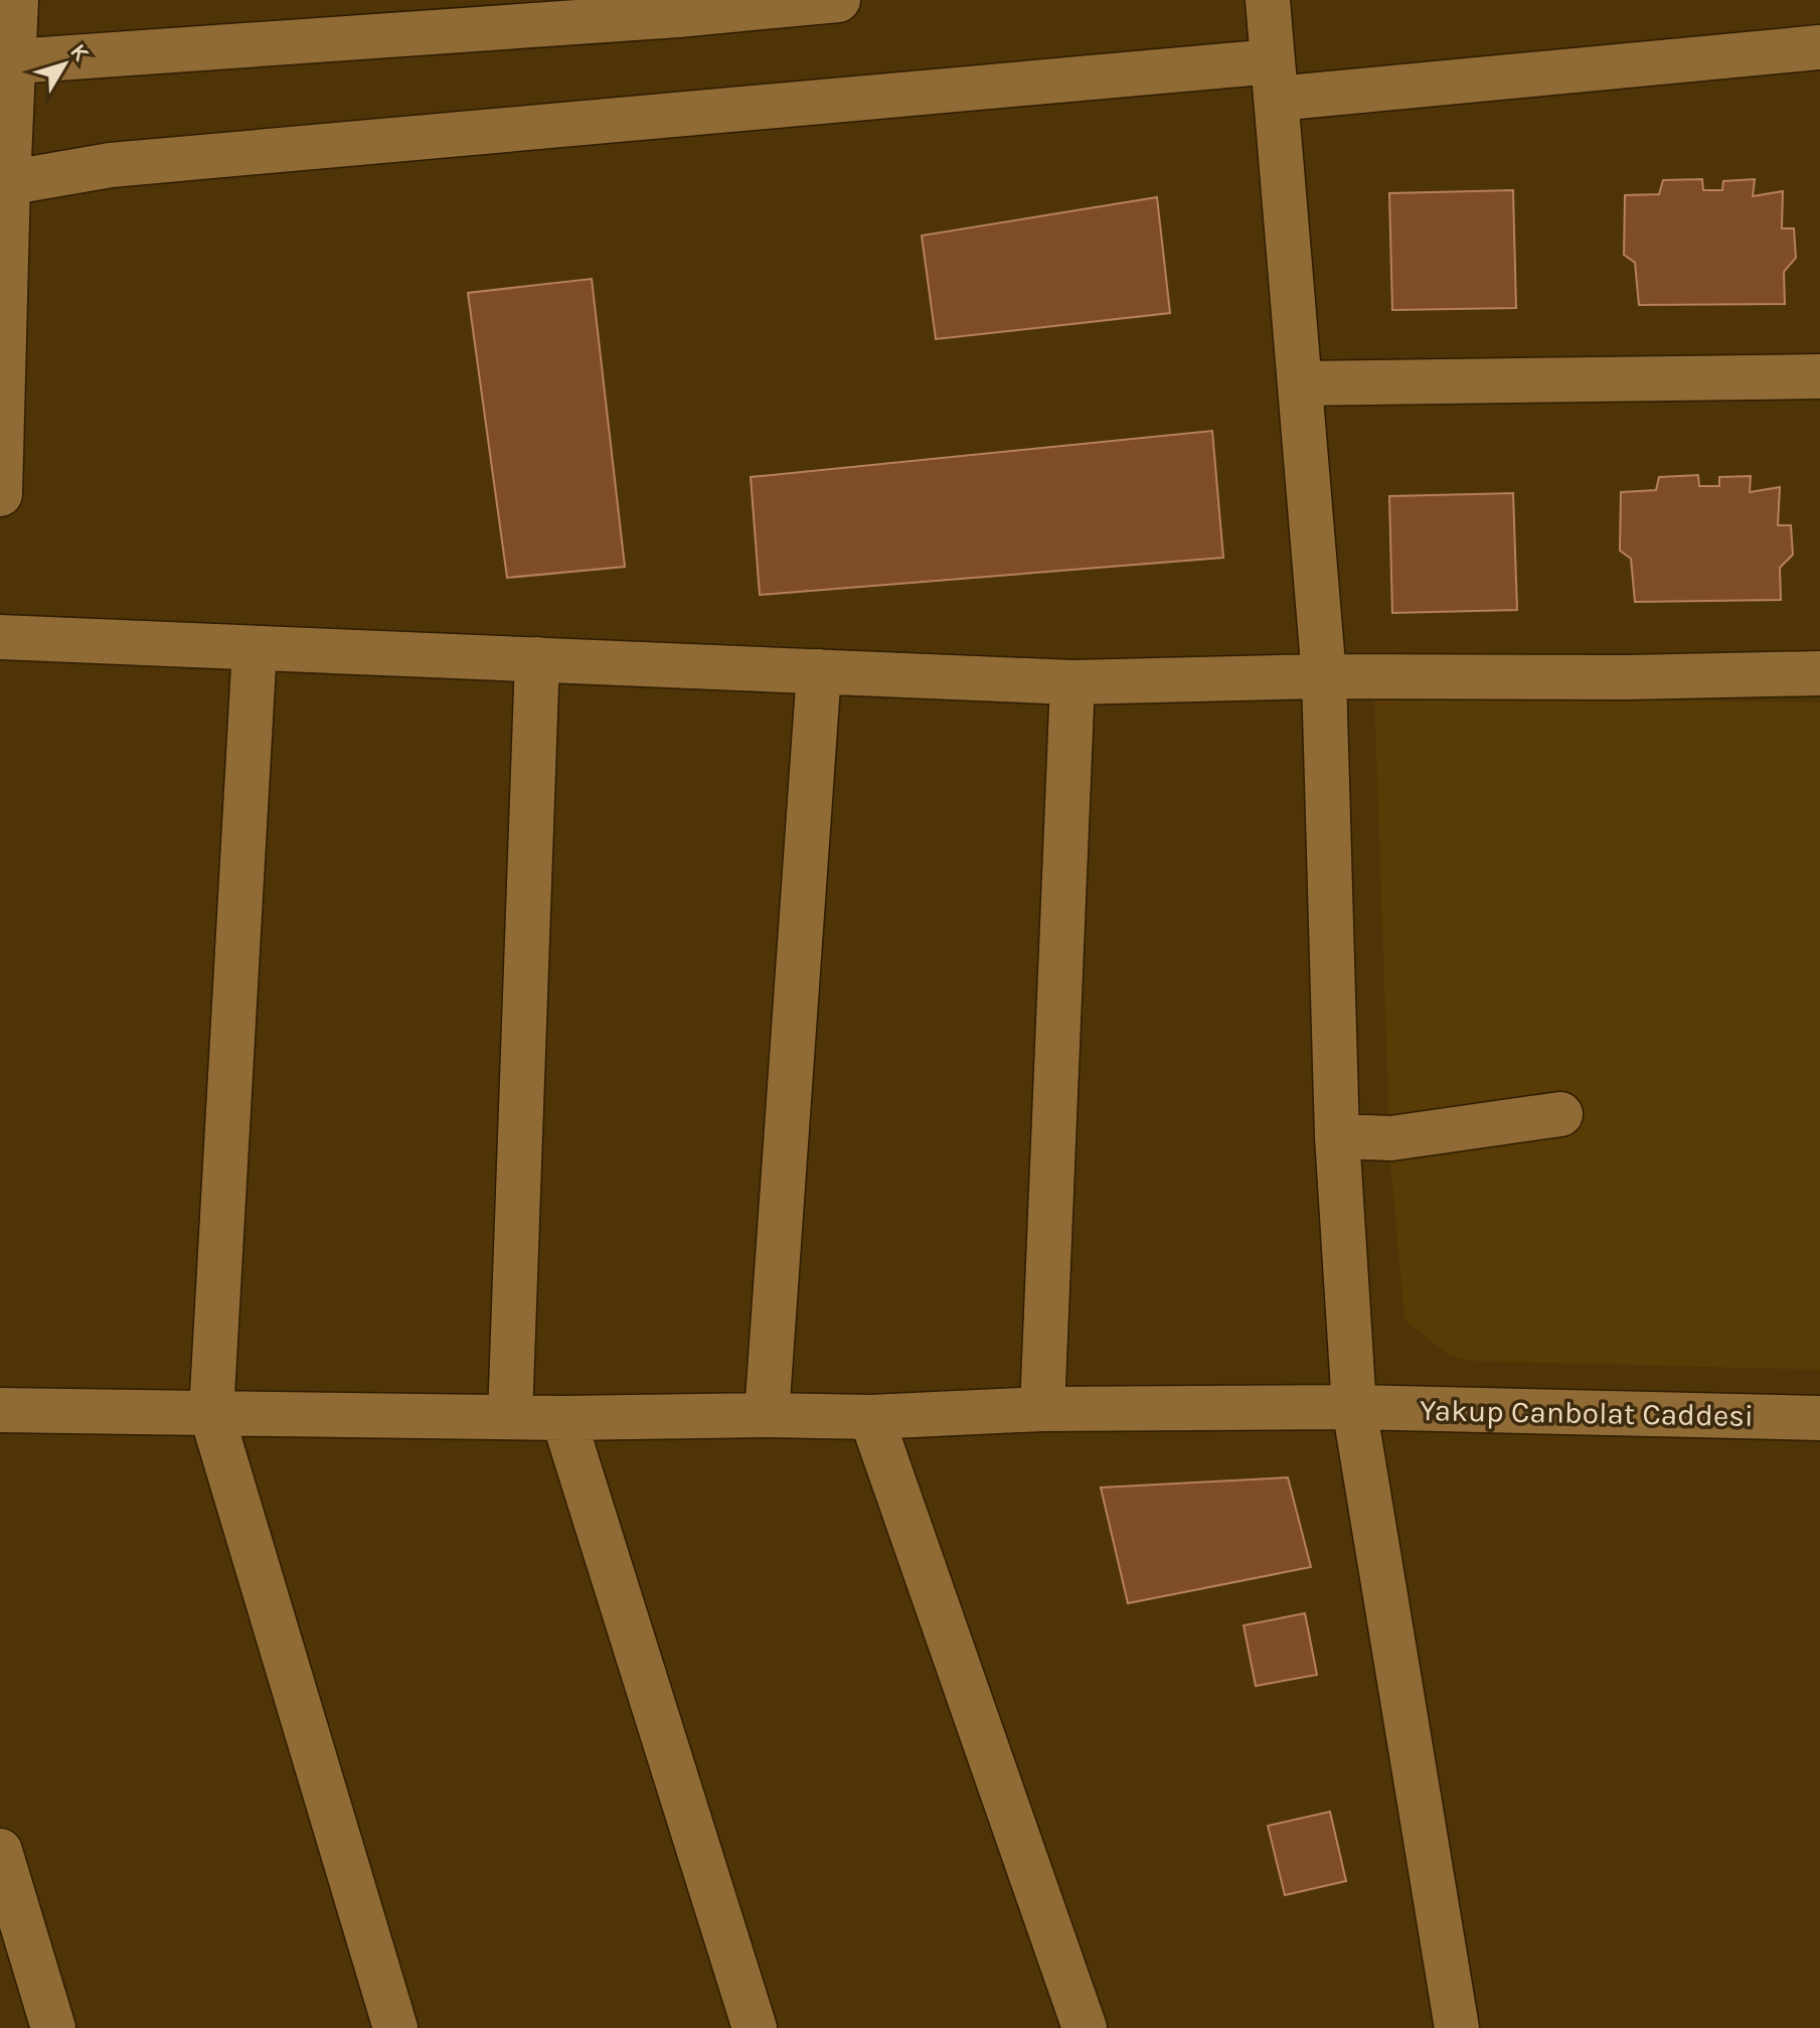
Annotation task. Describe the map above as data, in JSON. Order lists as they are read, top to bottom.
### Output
{
  "streets": {
    "street": ["Yakup Canbolat Caddesi"]
  },
  "north": "top right"
}
